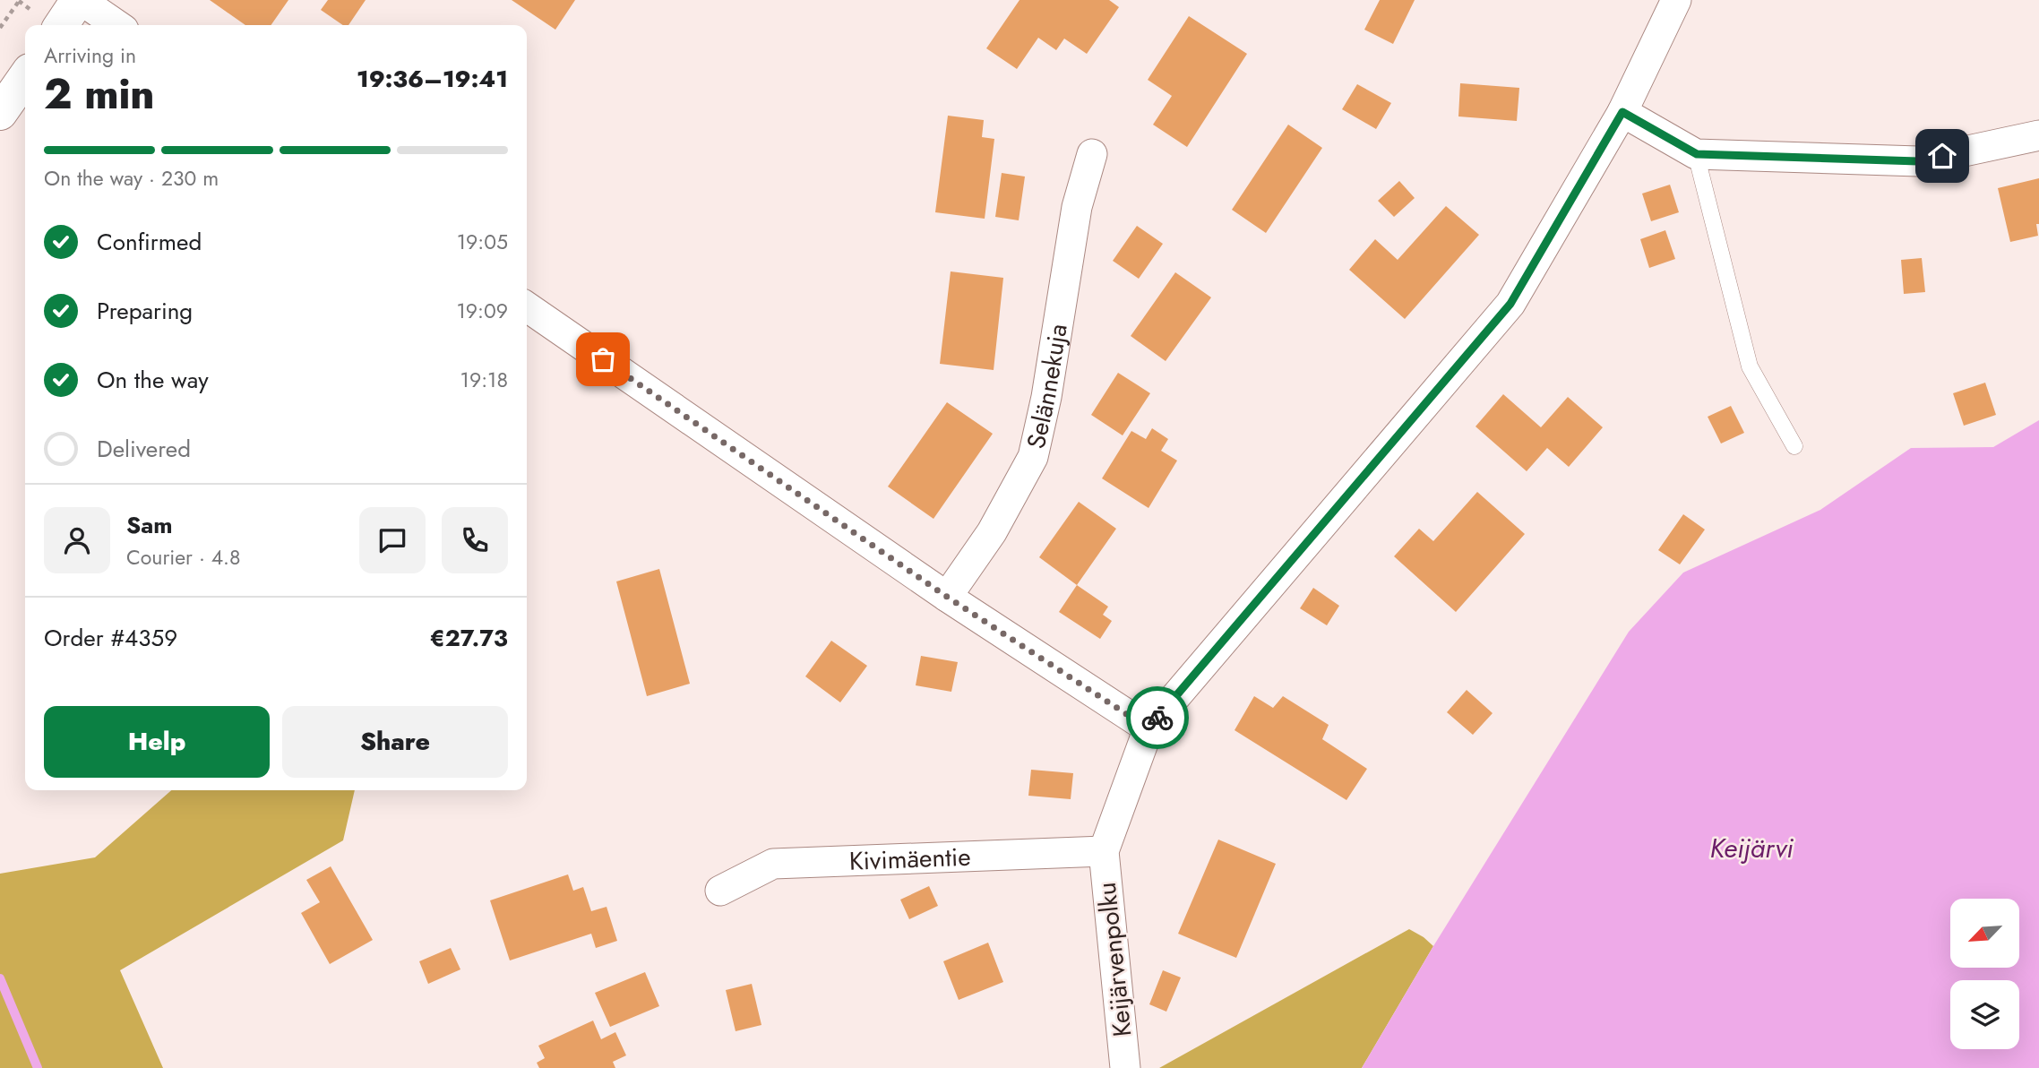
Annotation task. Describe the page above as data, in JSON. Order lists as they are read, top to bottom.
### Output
{
  "streets": {
    "street": ["Selännekuja", "Kivimäentie", "Keijärvenpolku"]
  },
  "crossings": [
    ["Kivimäentie", "Keijärvenpolku"]
  ],
  "water": ["Keijärvi"],
  "north": "bottom left",
  "page": {
    "heading": ["2 min", "Arriving in", "19:36–19:41"],
    "panel": [
      "Sam",
      "Courier · 4.8",
      "Order #4359",
      "€27.73"
    ],
    "bar": "On the way · 230 m",
    "list": [
      ["Confirmed", "19:05"],
      ["Preparing", "19:09"],
      ["On the way", "19:18"],
      "Delivered"
    ],
    "buttons": ["Help", "Share"]
  }
}
